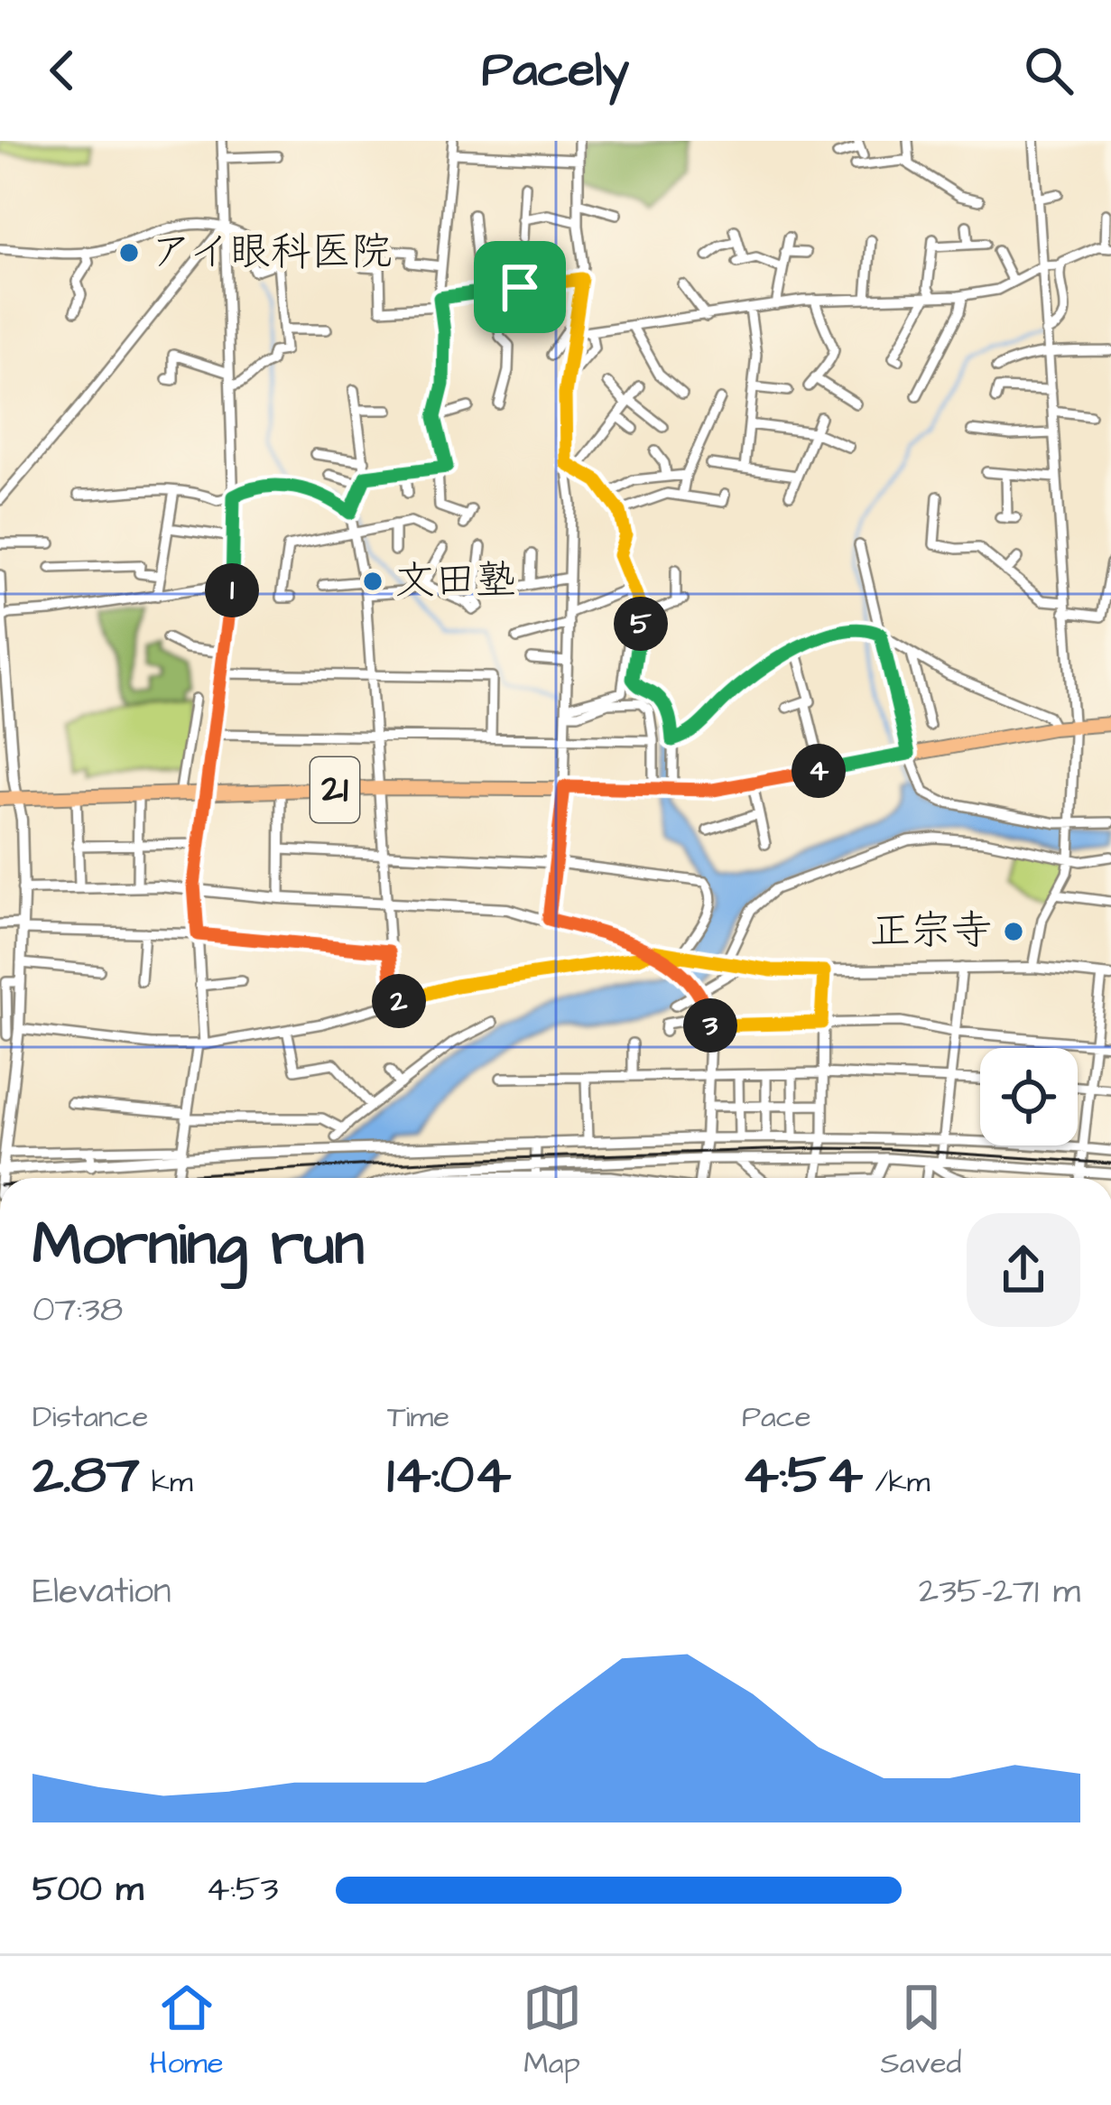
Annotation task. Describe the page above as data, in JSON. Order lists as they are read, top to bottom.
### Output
{
  "streets": {
    "main road": ["21"]
  },
  "places": ["アイ眼科医院", "文田塾", "正宗寺"],
  "page": {
    "header": "Pacely",
    "pins": [
      "1",
      "5",
      "4",
      "2",
      "3"
    ],
    "heading": ["Morning run", "07:38"],
    "stats": [
      ["Distance", "2.87 km"],
      ["Time", "14:04"],
      ["Pace", "4:54 /km"]
    ],
    "chart": ["Elevation", "235–271 m"],
    "list": [
      {
        "name": "500 m",
        "note": "4:53"
      }
    ],
    "tabs": ["Home", "Map", "Saved"]
  }
}
